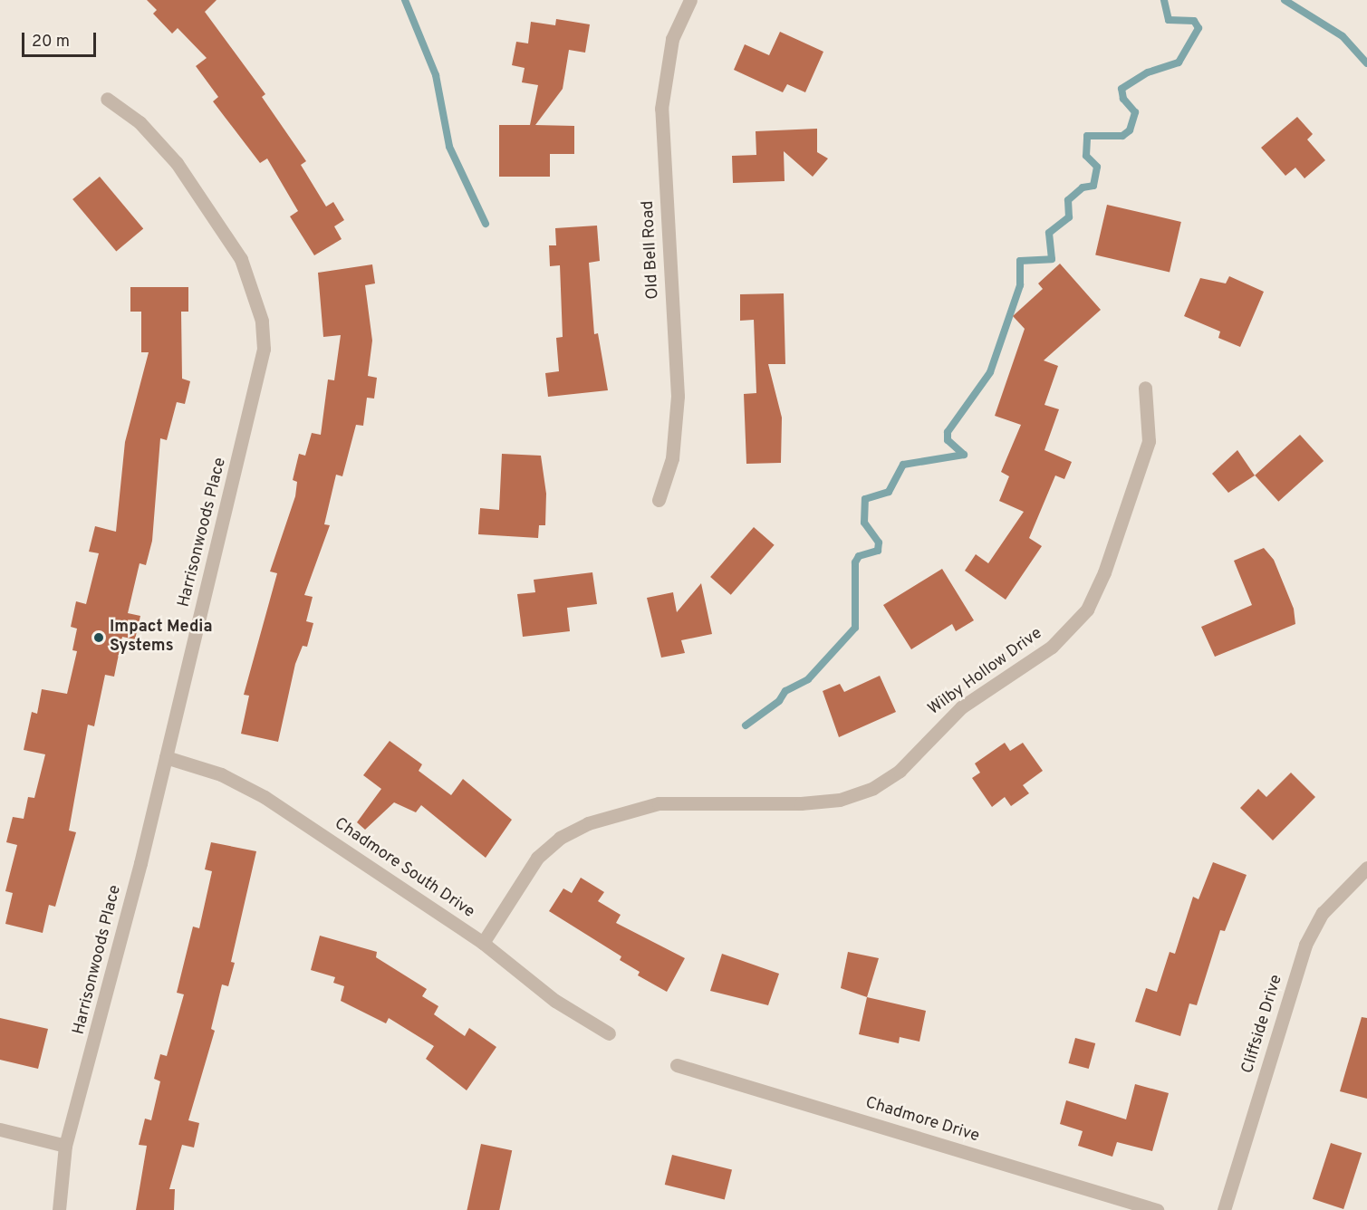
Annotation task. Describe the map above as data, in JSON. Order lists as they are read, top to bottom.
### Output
{
  "streets": {
    "street": [
      "Old Bell Road",
      "Harrisonwoods Place",
      "Wilby Hollow Drive",
      "Chadmore South Drive",
      "Cliffside Drive",
      "Chadmore Drive"
    ]
  },
  "crossings": [
    ["Harrisonwoods Place", "Chadmore South Drive"],
    ["Wilby Hollow Drive", "Chadmore South Drive"]
  ],
  "places": ["Impact Media Systems"],
  "scale_bar": "20 m"
}
